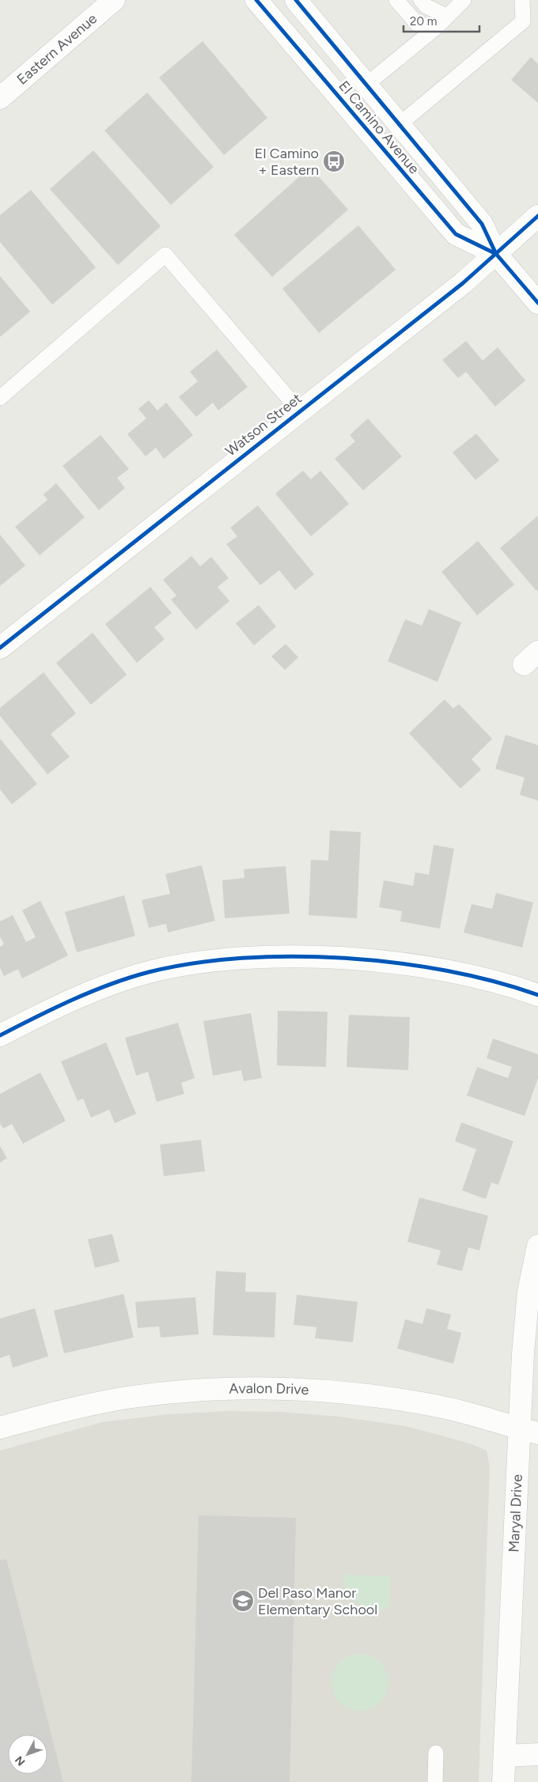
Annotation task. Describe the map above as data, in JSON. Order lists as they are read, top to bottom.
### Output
{
  "streets": {
    "street": [
      "Eastern Avenue",
      "El Camino Avenue",
      "Watson Street",
      "Avalon Drive",
      "Maryal Drive"
    ]
  },
  "crossings": [
    ["El Camino Avenue", "Watson Street"],
    ["Avalon Drive", "Maryal Drive"]
  ],
  "places": {
    "bus stop": ["El Camino + Eastern"],
    "school or university": ["Del Paso Manor Elementary School"]
  },
  "scale_bar": "20 m",
  "north": "bottom left"
}
